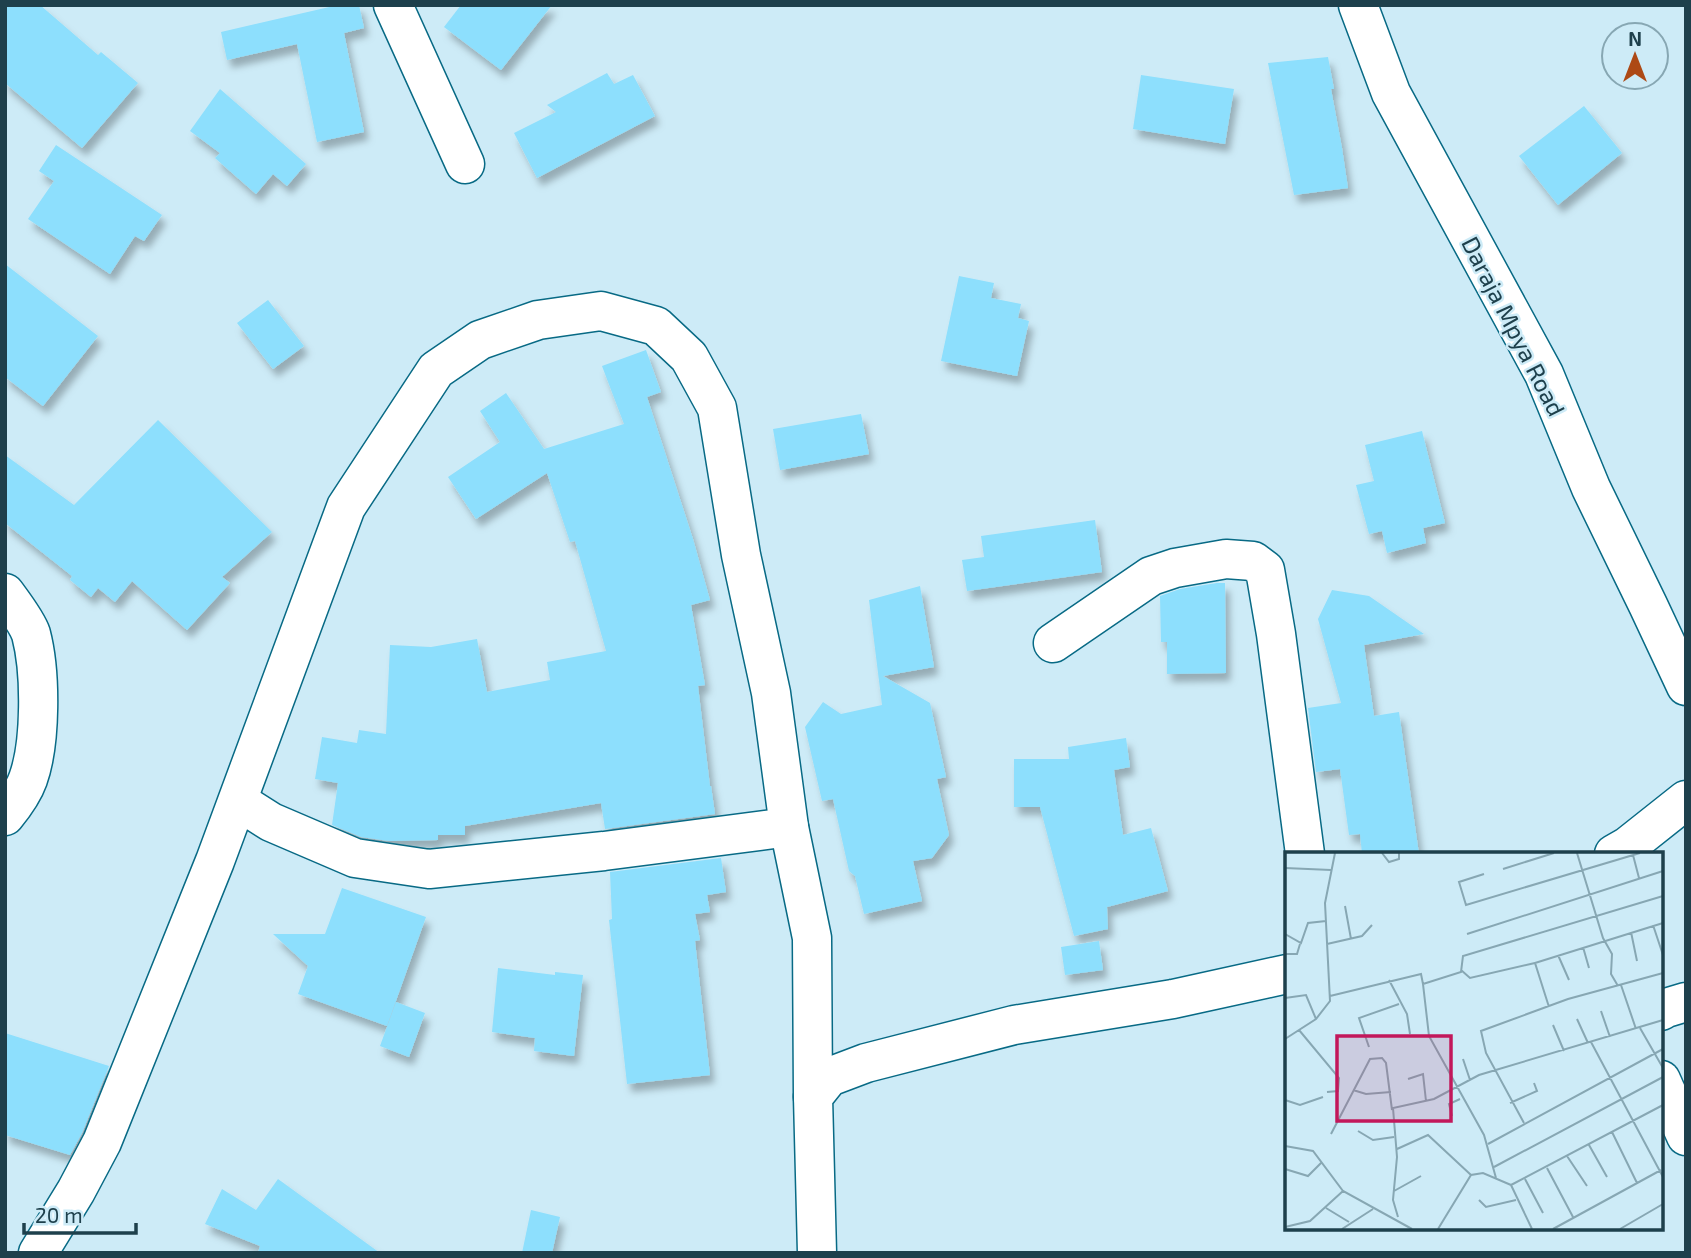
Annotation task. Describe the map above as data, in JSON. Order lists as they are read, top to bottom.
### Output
{
  "streets": {
    "street": ["Daraja Mpya Road"]
  },
  "scale_bar": "20 m",
  "north": "top"
}
